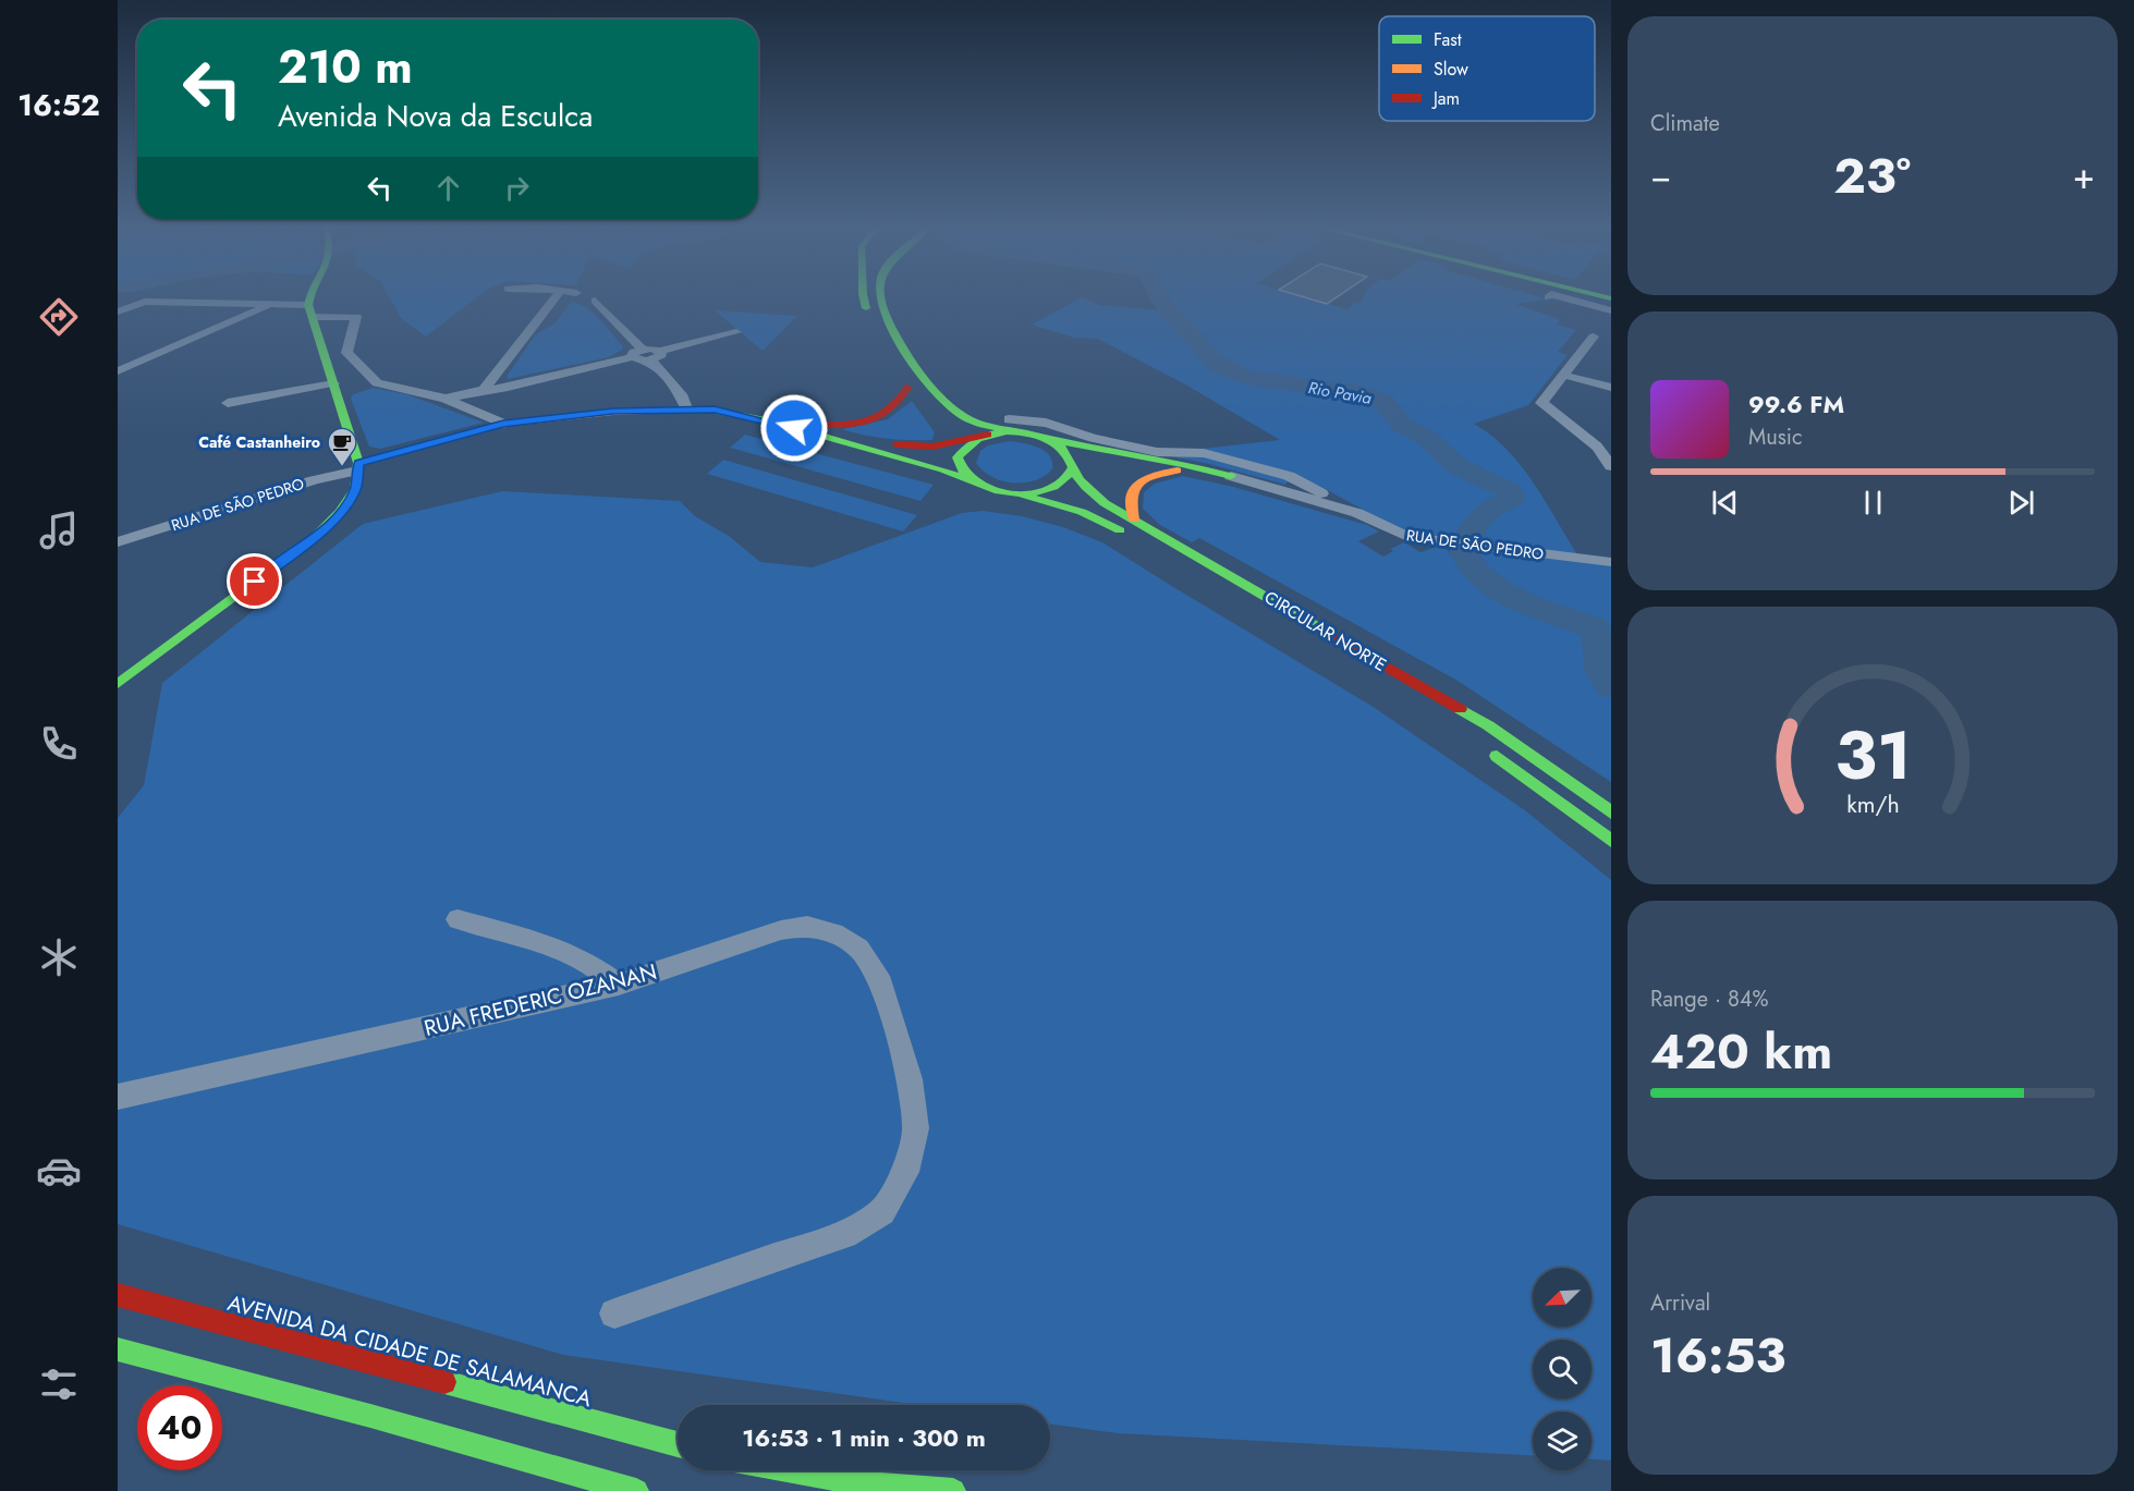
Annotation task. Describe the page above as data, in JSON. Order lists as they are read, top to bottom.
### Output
{
  "streets": {
    "main road": ["RUA DE SÃO PEDRO", "CIRCULAR NORTE", "AVENIDA DA CIDADE DE SALAMANCA"],
    "street": ["RUA FREDERIC OZANAN"]
  },
  "water": ["Rio Pavia"],
  "places": {
    "cafe": ["Café Castanheiro"]
  },
  "legend": ["Fast", "Slow", "Jam"],
  "north": "bottom left",
  "page": {
    "tabs": "16:52",
    "tile": [
      "Climate",
      ["Range · 84%", "420 km"],
      ["Arrival", "16:53"]
    ],
    "turn": ["210 m", "Avenida Nova da Esculca"],
    "heat": ["−", "23°", "+"],
    "song": ["99.6 FM", "Music"],
    "limit": "40",
    "trip": "16:53 · 1 min · 300 m",
    "gauge": ["31", "km/h"]
  }
}
